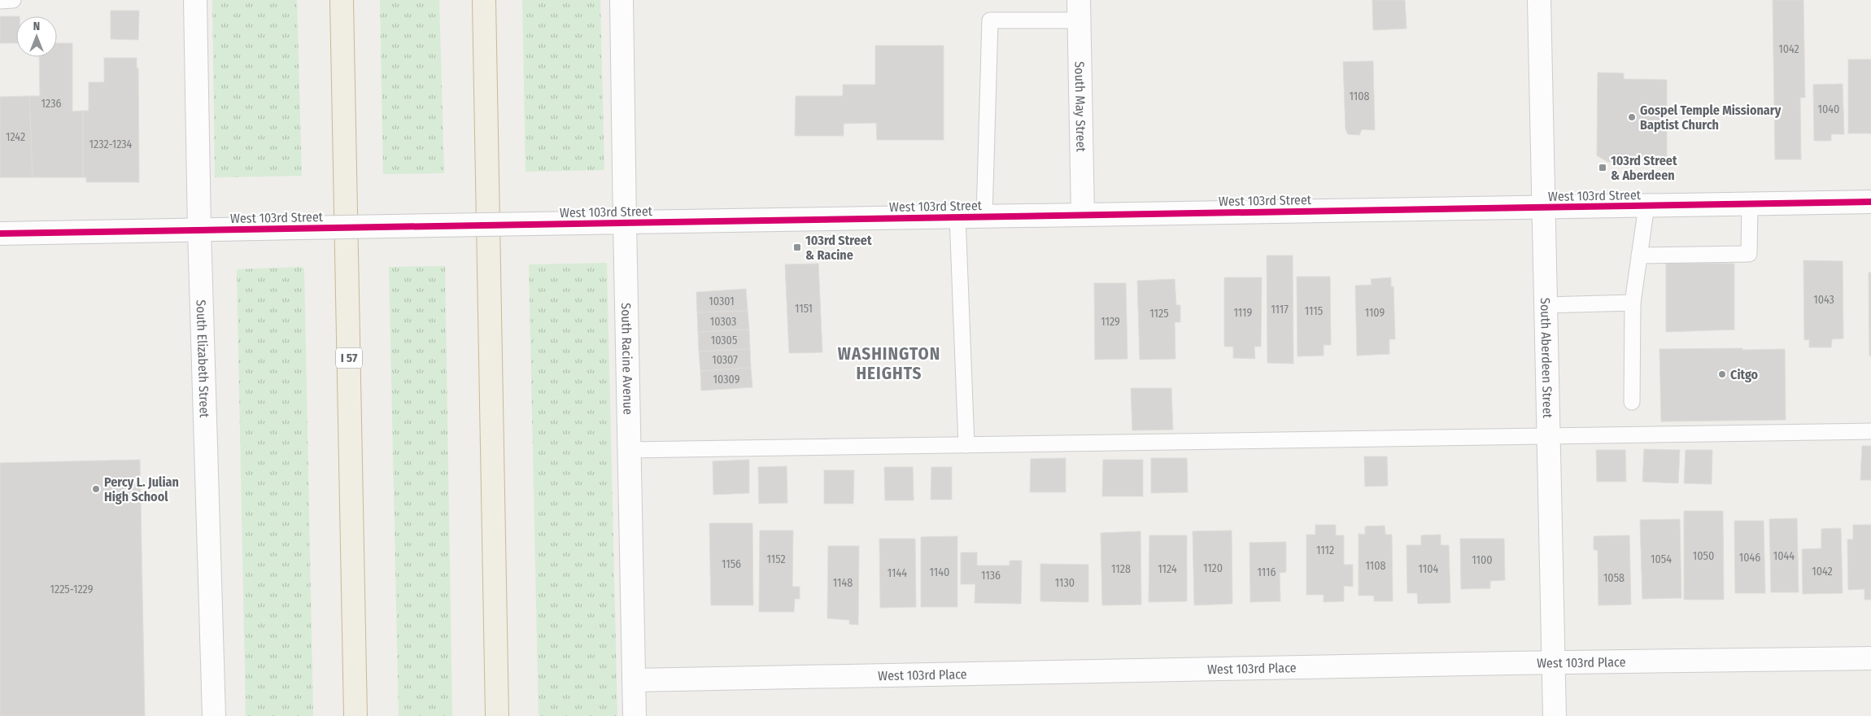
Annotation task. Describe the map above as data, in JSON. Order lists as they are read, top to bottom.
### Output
{
  "streets": {
    "highway": ["I 57"],
    "street": [
      "South May Street",
      "West 103rd Street",
      "South Elizabeth Street",
      "South Racine Avenue",
      "South Aberdeen Street",
      "West 103rd Place"
    ]
  },
  "crossings": [
    ["South May Street", "West 103rd Street"],
    ["West 103rd Street", "South Elizabeth Street"],
    ["West 103rd Street", "South Racine Avenue"],
    ["West 103rd Street", "South Aberdeen Street"],
    ["South Racine Avenue", "West 103rd Place"],
    ["South Aberdeen Street", "West 103rd Place"]
  ],
  "districts": ["WASHINGTON HEIGHTS"],
  "places": {
    "other": ["Gospel Temple Missionary Baptist Church", "Citgo", "Percy L. Julian High School"],
    "transit": ["103rd Street & Aberdeen", "103rd Street & Racine"]
  },
  "house_numbers": [
    "1042",
    "1108",
    "1236",
    "1040",
    "1242",
    "1232-1234",
    "1043",
    "10301",
    "1151",
    "1117",
    "1115",
    "1119",
    "1109",
    "1125",
    "10303",
    "1129",
    "10305",
    "10307",
    "10309",
    "1112",
    "1050",
    "1044",
    "1046",
    "1152",
    "1054",
    "1100",
    "1156",
    "1108",
    "1120",
    "1128",
    "1124",
    "1104",
    "1042",
    "1140",
    "1116",
    "1144",
    "1136",
    "1058",
    "1148",
    "1130",
    "1225-1229"
  ],
  "north": "top"
}
